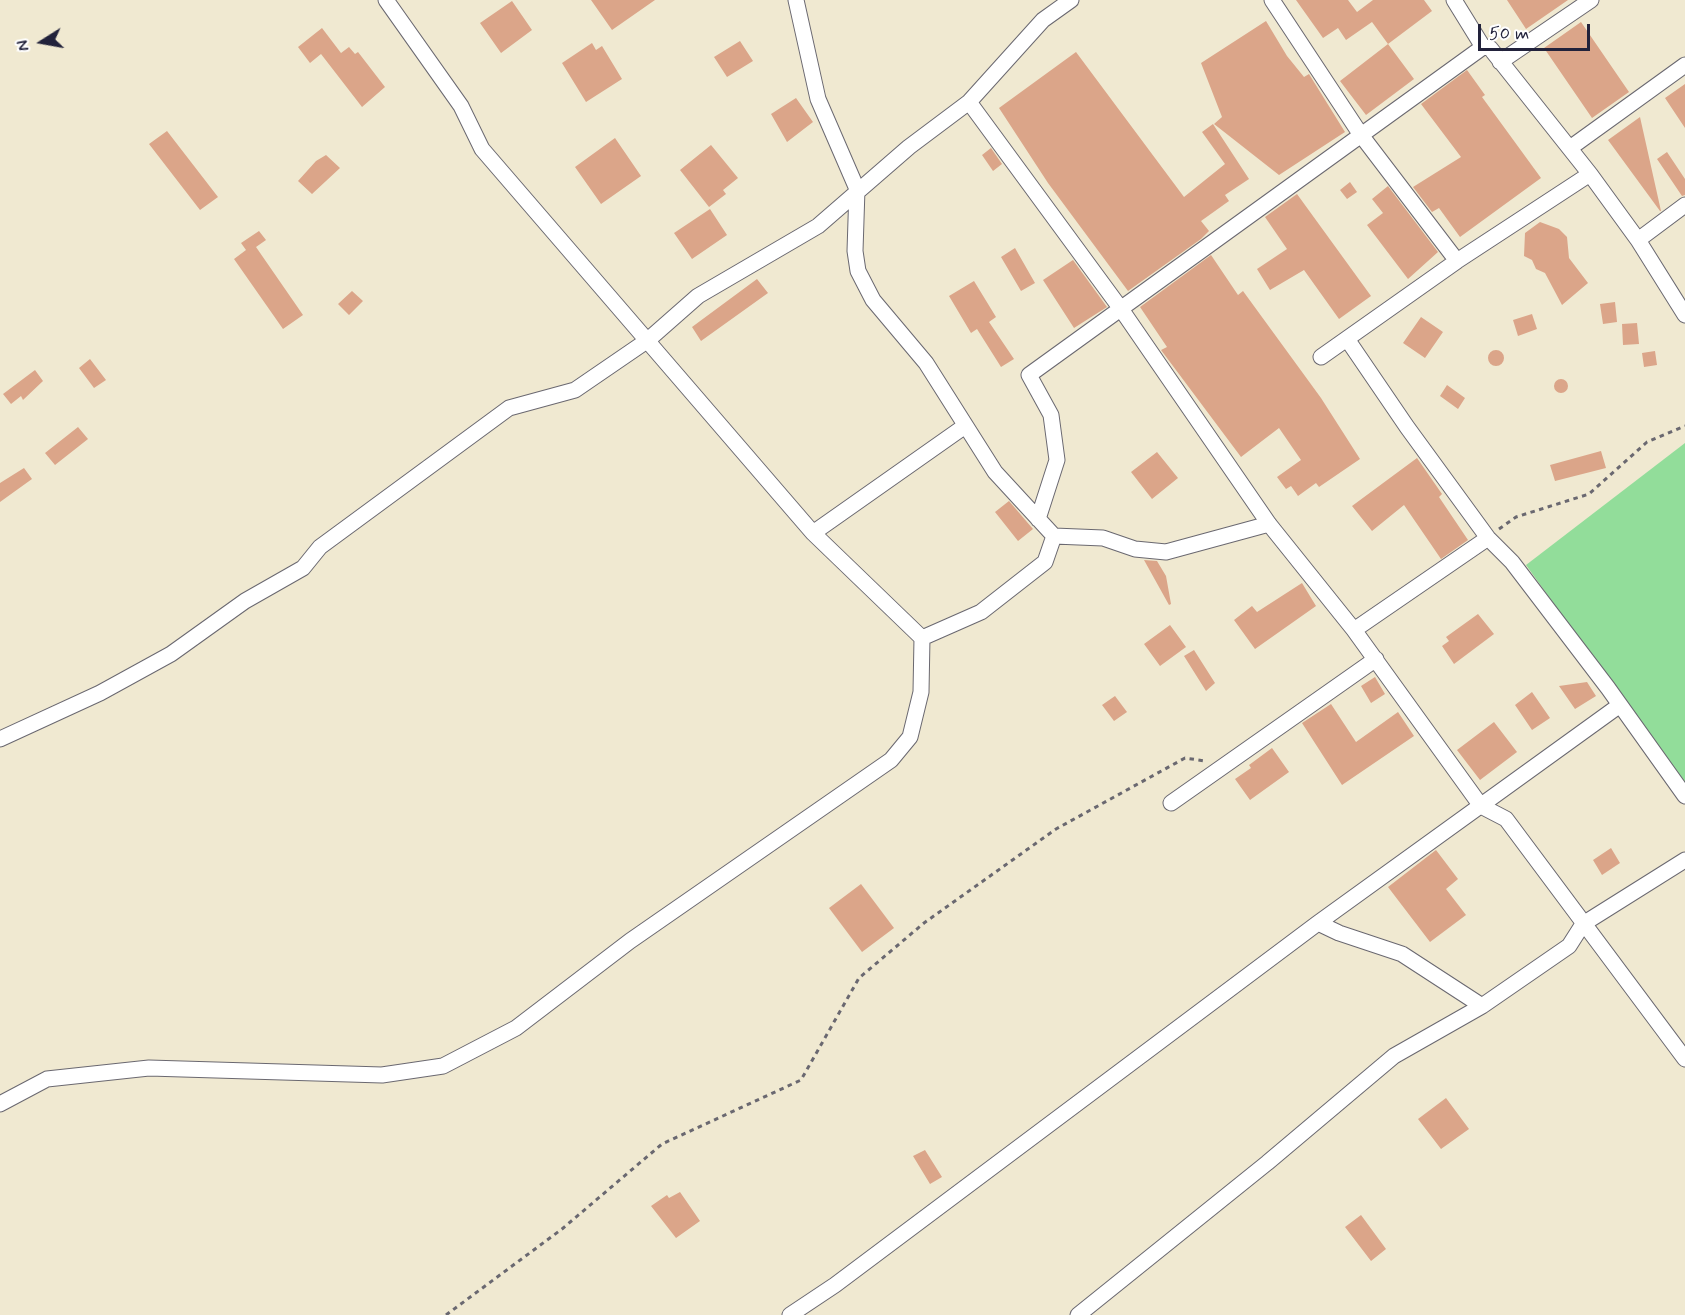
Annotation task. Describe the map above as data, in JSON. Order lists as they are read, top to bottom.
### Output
{
  "scale_bar": "50 m",
  "north": "left"
}
